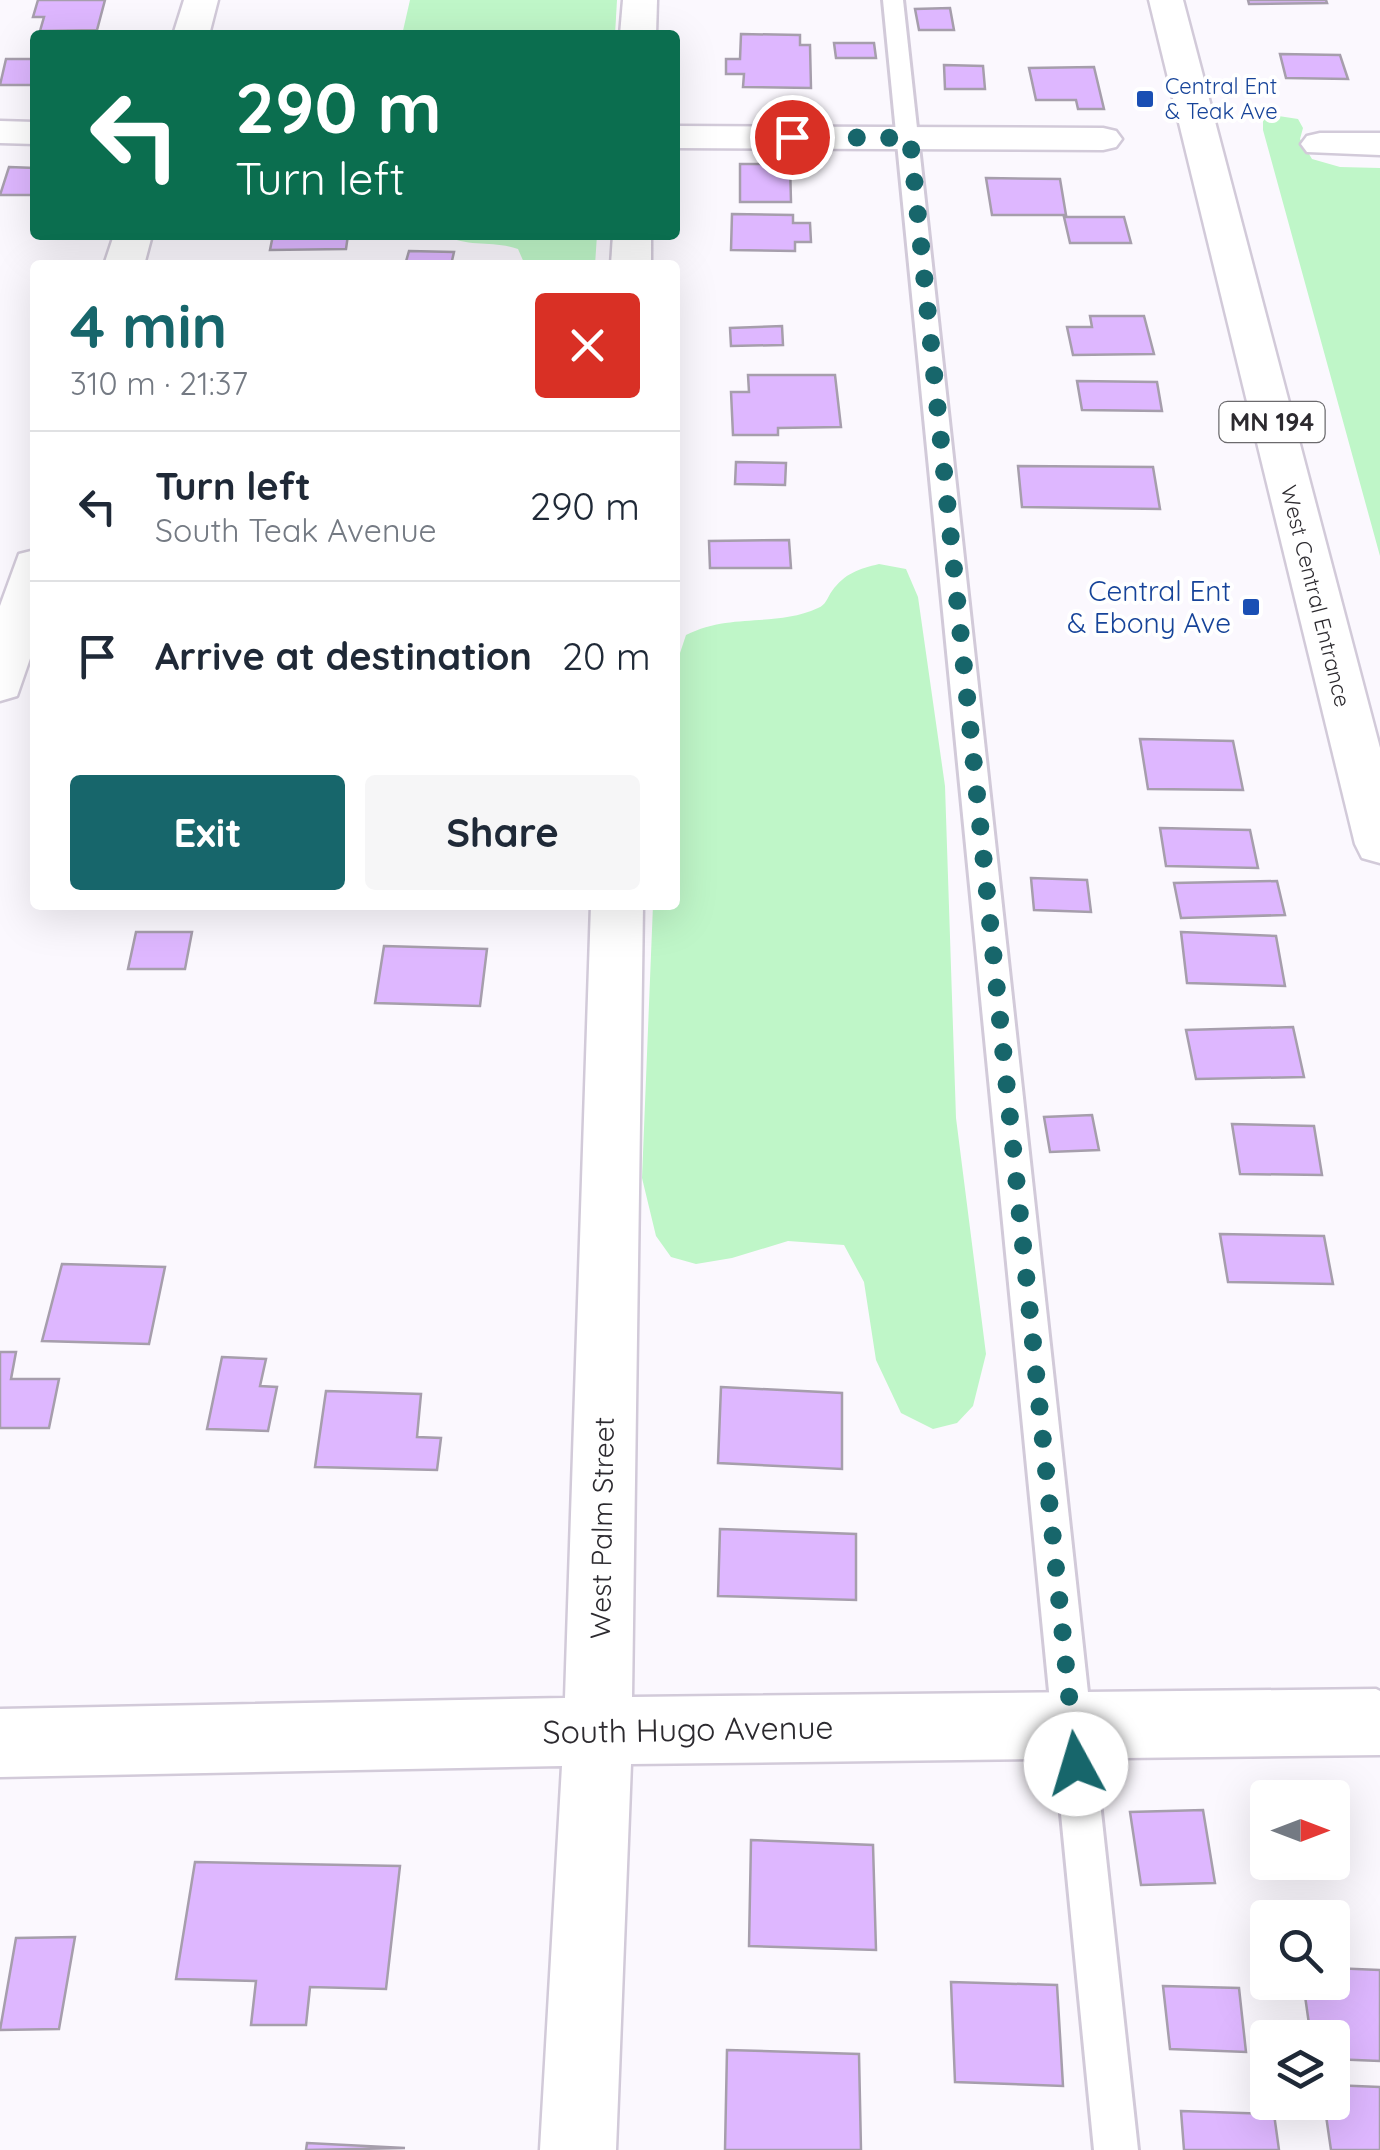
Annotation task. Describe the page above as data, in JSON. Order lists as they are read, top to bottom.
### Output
{
  "streets": {
    "main road": [
      "MN 194",
      "West Central Entrance",
      "West Palm Street",
      "South Hugo Avenue"
    ]
  },
  "crossings": [
    ["West Palm Street", "South Hugo Avenue"]
  ],
  "places": {
    "transit": ["Central Ent & Teak Ave", "Central Ent & Ebony Ave"]
  },
  "north": "right",
  "page": {
    "turn": ["290 m", "Turn left"],
    "heading": ["4 min", "310 m · 21:37"],
    "list": [
      {
        "name": "Turn left",
        "note": "South Teak Avenue",
        "value": "290 m"
      },
      {
        "name": "Arrive at destination",
        "value": "20 m"
      }
    ],
    "buttons": ["Exit", "Share"]
  }
}
